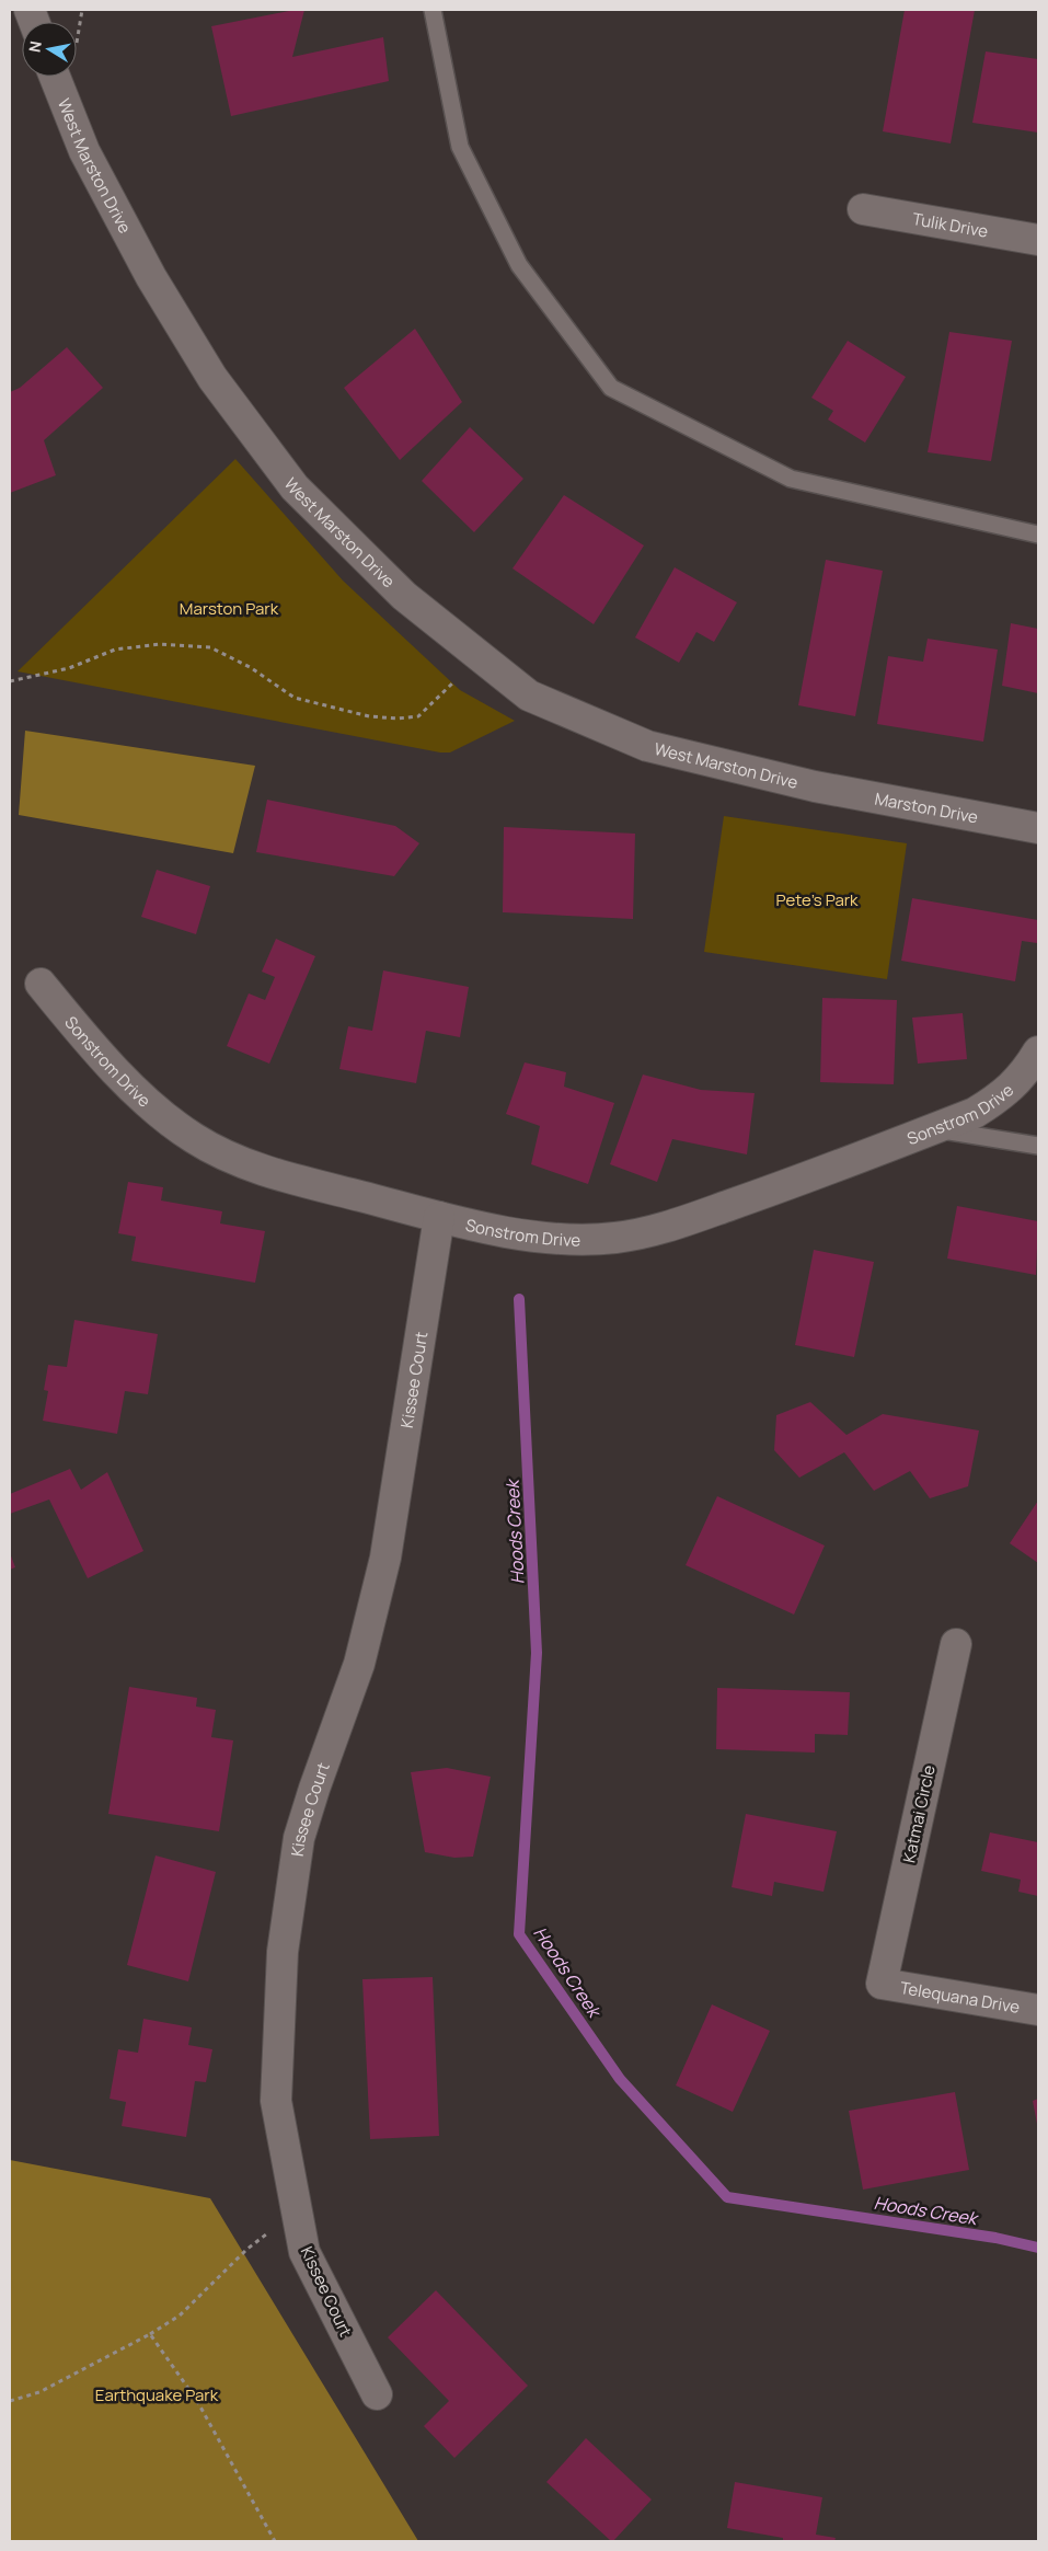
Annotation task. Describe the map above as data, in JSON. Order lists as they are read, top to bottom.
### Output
{
  "streets": {
    "street": [
      "West Marston Drive",
      "Tulik Drive",
      "Marston Drive",
      "Sonstrom Drive",
      "Kissee Court",
      "Katmai Circle",
      "Telequana Drive"
    ]
  },
  "crossings": [
    ["West Marston Drive", "Marston Drive"],
    ["Sonstrom Drive", "Kissee Court"],
    ["Katmai Circle", "Telequana Drive"]
  ],
  "water": ["Hoods Creek"],
  "parks": ["Marston Park", "Pete's Park", "Earthquake Park"],
  "north": "left"
}
